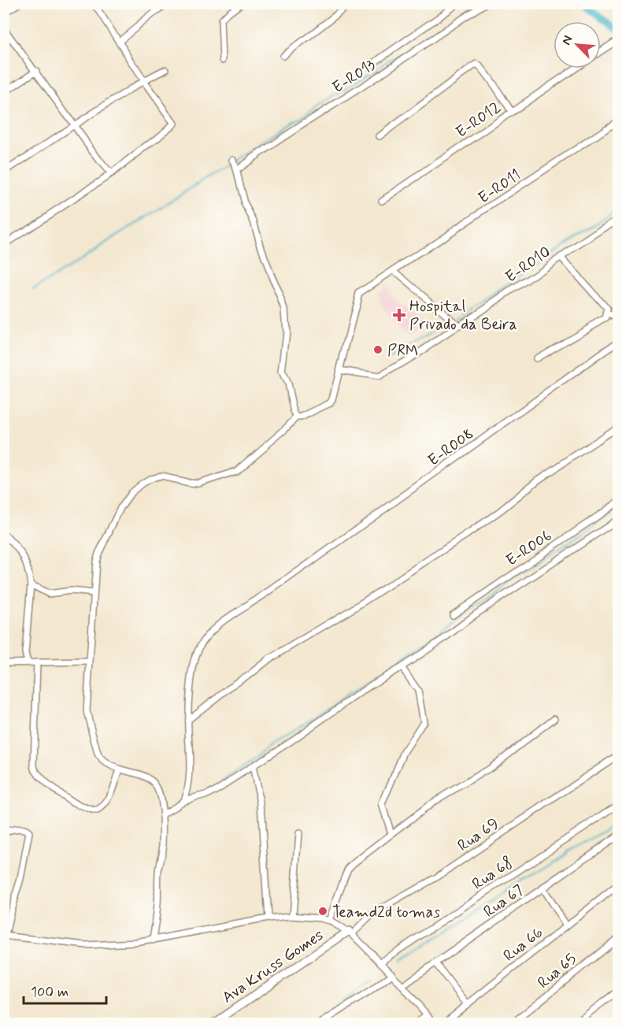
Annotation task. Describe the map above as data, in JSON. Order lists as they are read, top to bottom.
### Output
{
  "streets": {
    "street": [
      "E-R013",
      "E-R012",
      "E-R011",
      "E-R010",
      "E-R008",
      "E-R006",
      "Rua 69",
      "Rua 68",
      "Rua 67",
      "Rua 66",
      "Ava Kruss Gomes",
      "Rua 65"
    ]
  },
  "crossings": [
    ["E-R011", "E-R010"],
    ["Rua 69", "Ava Kruss Gomes"]
  ],
  "places": {
    "health": ["Hospital Privado da Beira"],
    "other": ["PRM", "Teamd2d tomas"]
  },
  "scale_bar": "100 m",
  "north": "top left"
}
